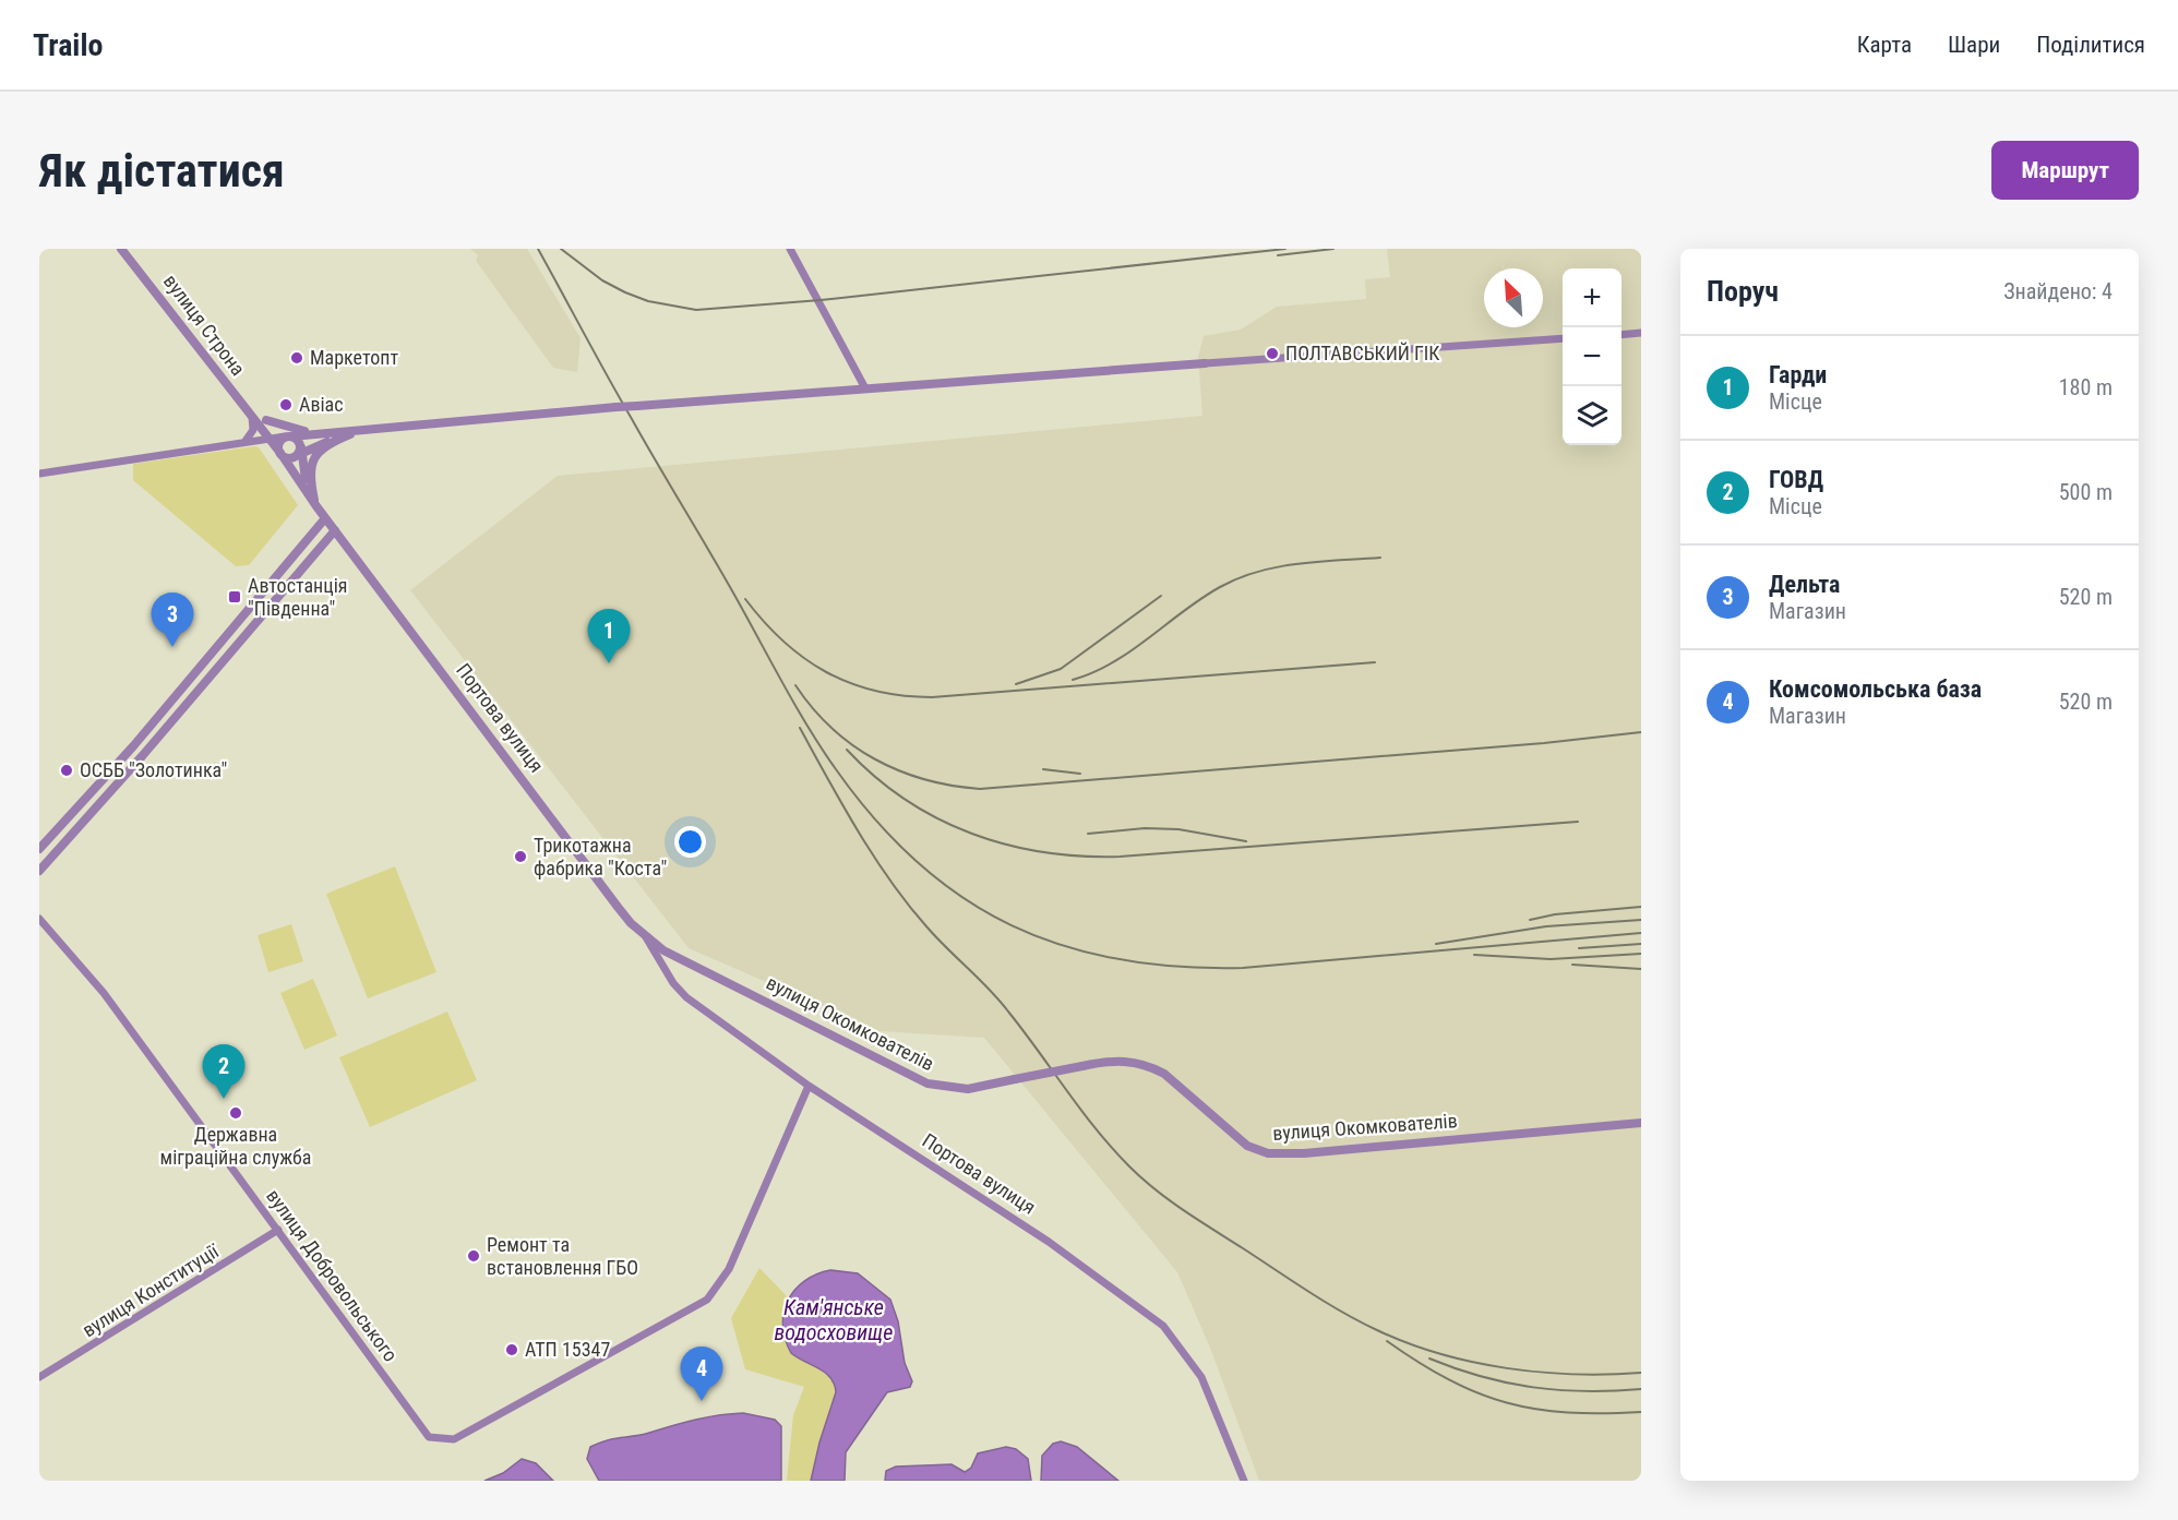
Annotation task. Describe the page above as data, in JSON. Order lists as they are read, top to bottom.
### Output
{
  "streets": {
    "street": [
      "вулиця Строна",
      "Портова вулиця",
      "вулиця Окомкователів",
      "вулиця Добровольського",
      "вулиця Конституції"
    ]
  },
  "crossings": [
    ["Портова вулиця", "вулиця Окомкователів"],
    ["Портова вулиця", "вулиця Добровольського"],
    ["вулиця Добровольського", "вулиця Конституції"]
  ],
  "water": ["Кам'янське водосховище"],
  "places": {
    "other": [
      "ПОЛТАВСЬКИЙ ГІК",
      "Маркетопт",
      "Авіас",
      "ОСББ \"Золотинка\"",
      "Трикотажна фабрика \"Коста\"",
      "Державна міграційна служба",
      "Ремонт та встановлення ГБО",
      "АТП 15347"
    ],
    "transit": ["Автостанція \"Південна\""]
  },
  "north": "top left",
  "page": {
    "header": "Trailo",
    "nav": ["Карта", "Шари", "Поділитися"],
    "buttons": "Маршрут",
    "title": "Як дістатися",
    "heading": ["Поруч", "Знайдено: 4"],
    "map_buttons": ["+", "−"],
    "list": [
      {
        "mark": "1",
        "name": "Гарди",
        "note": "Місце",
        "value": "180 m"
      },
      {
        "mark": "2",
        "name": "ГОВД",
        "note": "Місце",
        "value": "500 m"
      },
      {
        "mark": "3",
        "name": "Дельта",
        "note": "Магазин",
        "value": "520 m"
      },
      {
        "mark": "4",
        "name": "Комсомольська база",
        "note": "Магазин",
        "value": "520 m"
      }
    ],
    "pins": [
      "3",
      "1",
      "2",
      "4"
    ]
  }
}
